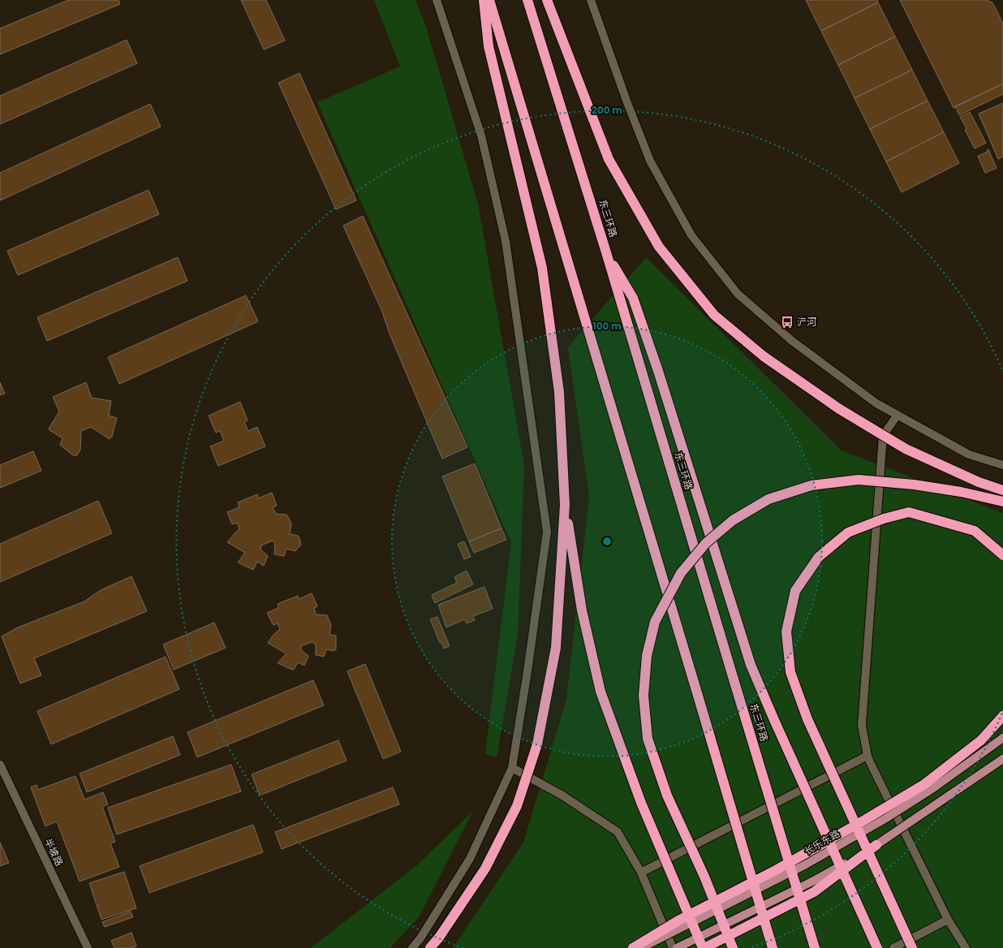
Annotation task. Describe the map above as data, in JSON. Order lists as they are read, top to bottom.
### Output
{
  "streets": {
    "highway": ["东三环路"],
    "main road": ["长乐东路", "半坡路"]
  },
  "places": {
    "bus stop": ["浐河"]
  },
  "rings": ["200 m", "100 m"]
}
